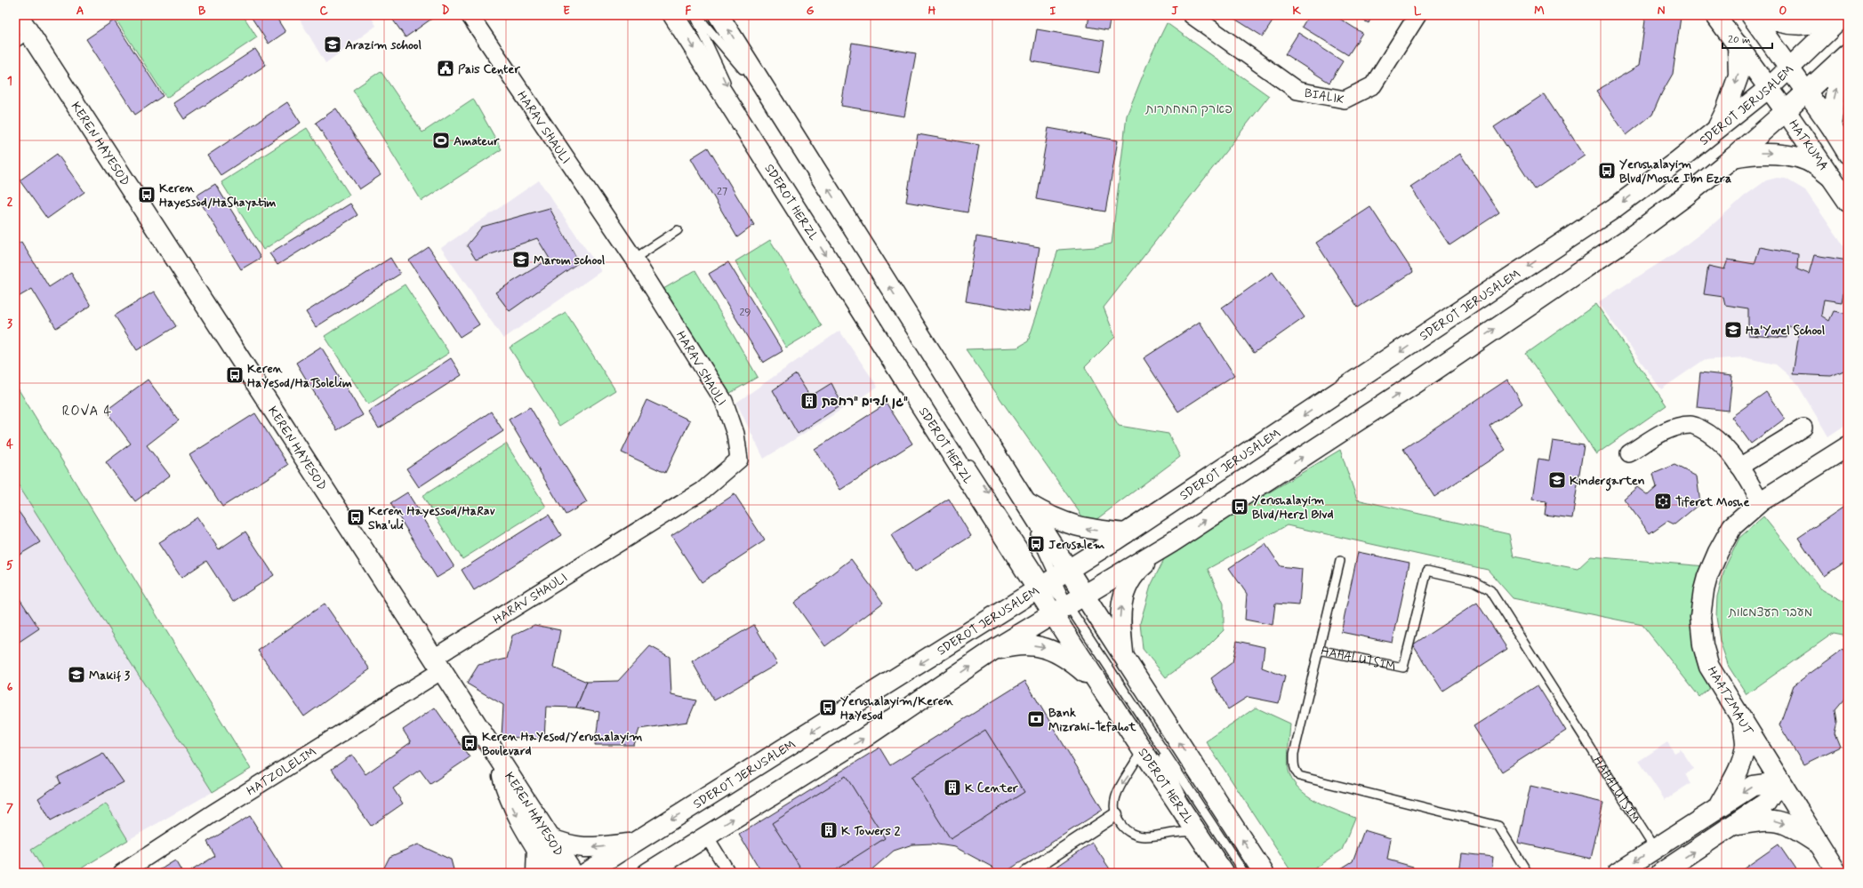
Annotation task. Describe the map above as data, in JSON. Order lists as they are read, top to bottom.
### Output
{
  "streets": {
    "main road": [
      "SDEROT JERUSALEM",
      "KEREN HAYESOD",
      "HATKUMA",
      "SDEROT HERZL",
      "HAATZMAUT"
    ],
    "street": ["BIALIK", "HARAV SHAULI", "HATZOLELIM"],
    "lane": ["HAHALUTSIM"]
  },
  "crossings": [
    ["SDEROT JERUSALEM", "HATKUMA"],
    ["SDEROT JERUSALEM", "SDEROT HERZL"],
    ["HARAV SHAULI", "KEREN HAYESOD"],
    ["HARAV SHAULI", "HATZOLELIM"],
    ["KEREN HAYESOD", "HATZOLELIM"]
  ],
  "districts": ["ROVA 4"],
  "parks": ["פארק המחתרות", "מעבר העצמאות"],
  "places": {
    "school or university": [
      "Arazim school",
      "Marom school",
      "Ha'Yovel School",
      "Kindergarten",
      "Makif 3"
    ],
    "public building": ["Pais Center"],
    "sports": ["Amateur"],
    "bus stop": [
      "Yerushalayim Blvd/Moshe Ibn Ezra",
      "Keren Hayessod/HaShayatim",
      "Keren HaYesod/HaTsolelim",
      "Yerushalayim Blvd/Herzl Blvd",
      "Keren Hayessod/HaRav Sha'uli",
      "Jerusalem",
      "Yerushalayim/Keren HaYesod",
      "Keren HaYesod/Yerushalayim Boulevard"
    ],
    "building": ["גן ילדים \"רחפת\"", "K Center", "K Towers 2"],
    "synagogue": ["Tiferet Moshe"],
    "bank": ["Bank Mizrahi-Tefahot"]
  },
  "house_numbers": ["27", "29"],
  "scale_bar": "20 m",
  "grid": {
    "columns": [
      "A",
      "B",
      "C",
      "D",
      "E",
      "F",
      "G",
      "H",
      "I",
      "J",
      "K",
      "L",
      "M",
      "N",
      "O"
    ],
    "rows": [
      "1",
      "2",
      "3",
      "4",
      "5",
      "6",
      "7"
    ]
  }
}
